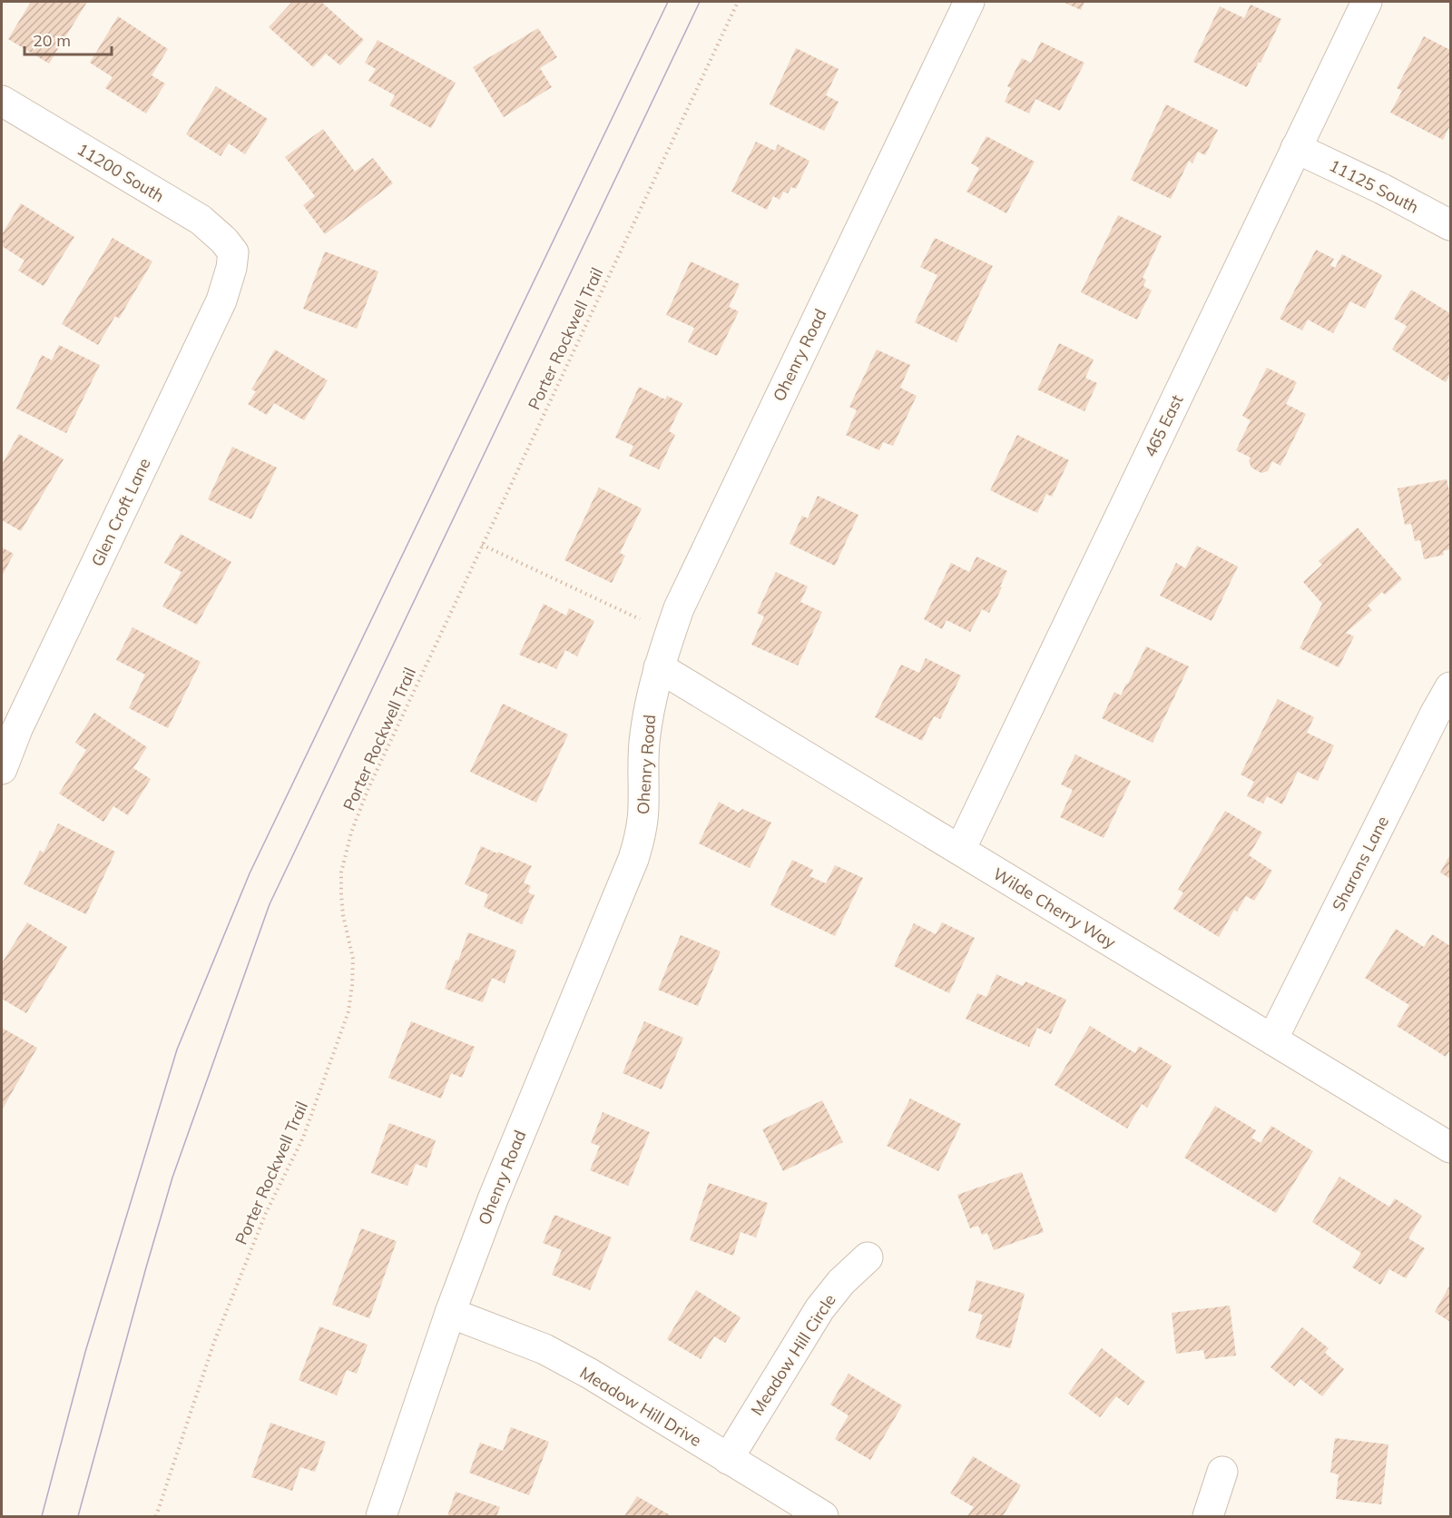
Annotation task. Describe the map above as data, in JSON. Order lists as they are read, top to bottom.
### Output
{
  "streets": {
    "street": [
      "11200 South",
      "11125 South",
      "Ohenry Road",
      "465 East",
      "Glen Croft Lane",
      "Sharons Lane",
      "Wilde Cherry Way",
      "Meadow Hill Circle",
      "Meadow Hill Drive"
    ],
    "path": ["Porter Rockwell Trail"]
  },
  "crossings": [
    ["11200 South", "Glen Croft Lane"],
    ["11125 South", "465 East"],
    ["Ohenry Road", "Wilde Cherry Way"],
    ["Ohenry Road", "Meadow Hill Drive"],
    ["465 East", "Wilde Cherry Way"],
    ["Sharons Lane", "Wilde Cherry Way"],
    ["Meadow Hill Circle", "Meadow Hill Drive"]
  ],
  "scale_bar": "20 m"
}
